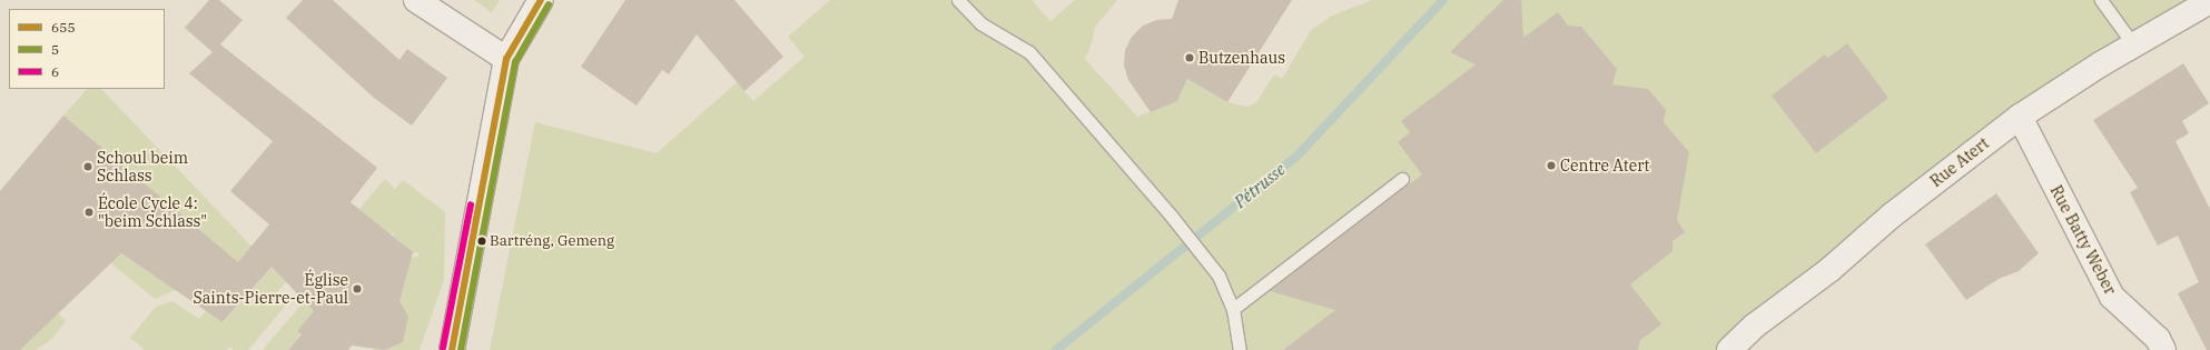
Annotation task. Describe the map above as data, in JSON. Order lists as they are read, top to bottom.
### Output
{
  "streets": {
    "street": ["Rue Atert", "Rue Batty Weber"]
  },
  "crossings": [
    ["Rue Atert", "Rue Batty Weber"]
  ],
  "water": ["Pétrusse"],
  "places": [
    "Butzenhaus",
    "Centre Atert",
    "Schoul beim Schlass",
    "École Cycle 4: \"beim Schlass\"",
    "Bartréng, Gemeng",
    "Église Saints-Pierre-et-Paul"
  ],
  "lines": ["transit line 655", "transit line 5", "transit line 6"],
  "legend": ["655", "5", "6"]
}
